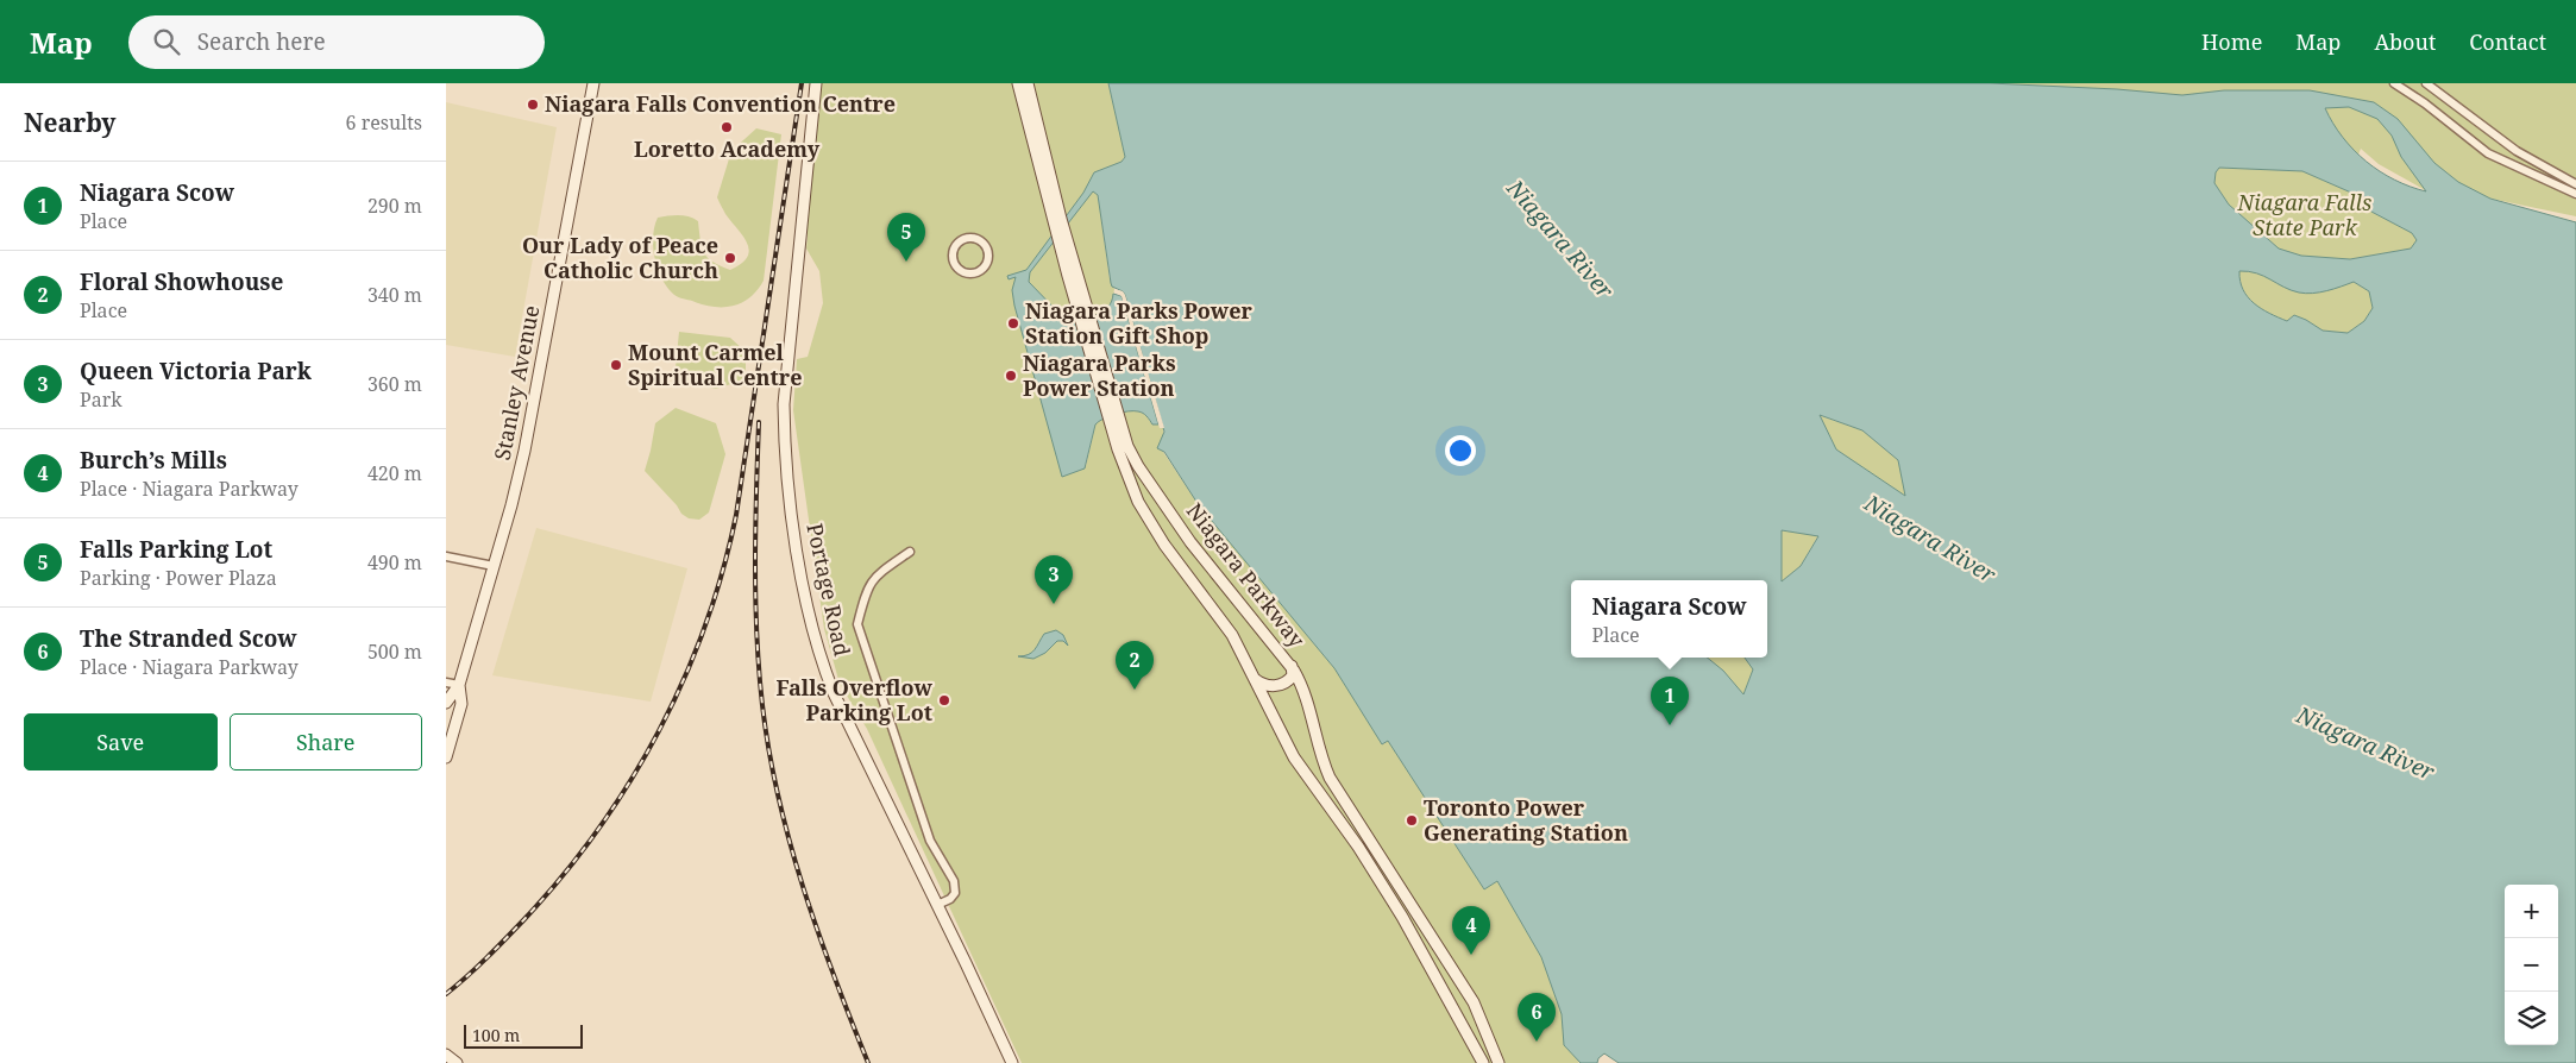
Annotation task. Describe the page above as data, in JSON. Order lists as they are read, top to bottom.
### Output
{
  "streets": {
    "main road": ["Stanley Avenue", "Niagara Parkway", "Portage Road"]
  },
  "water": ["Niagara River"],
  "parks": ["Niagara Falls State Park"],
  "places": [
    "Niagara Falls Convention Centre",
    "Loretto Academy",
    "Our Lady of Peace Catholic Church",
    "Niagara Parks Power Station Gift Shop",
    "Mount Carmel Spiritual Centre",
    "Niagara Parks Power Station",
    "Falls Overflow Parking Lot",
    "Toronto Power Generating Station"
  ],
  "scale_bar": "100 m",
  "page": {
    "header": "Map",
    "search": "Search here",
    "nav": [
      "Home",
      "Map",
      "About",
      "Contact"
    ],
    "heading": ["Nearby", "6 results"],
    "list": [
      {
        "mark": "1",
        "name": "Niagara Scow",
        "note": "Place",
        "value": "290 m"
      },
      {
        "mark": "2",
        "name": "Floral Showhouse",
        "note": "Place",
        "value": "340 m"
      },
      {
        "mark": "3",
        "name": "Queen Victoria Park",
        "note": "Park",
        "value": "360 m"
      },
      {
        "mark": "4",
        "name": "Burch’s Mills",
        "note": "Place · Niagara Parkway",
        "value": "420 m"
      },
      {
        "mark": "5",
        "name": "Falls Parking Lot",
        "note": "Parking · Power Plaza",
        "value": "490 m"
      },
      {
        "mark": "6",
        "name": "The Stranded Scow",
        "note": "Place · Niagara Parkway",
        "value": "500 m"
      }
    ],
    "pins": [
      "5",
      "3",
      "2",
      "1",
      "4",
      "6"
    ],
    "popup": ["Niagara Scow", "Place"],
    "buttons": ["Save", "Share"],
    "map_buttons": ["+", "−"],
    "scale": "100 m"
  }
}
